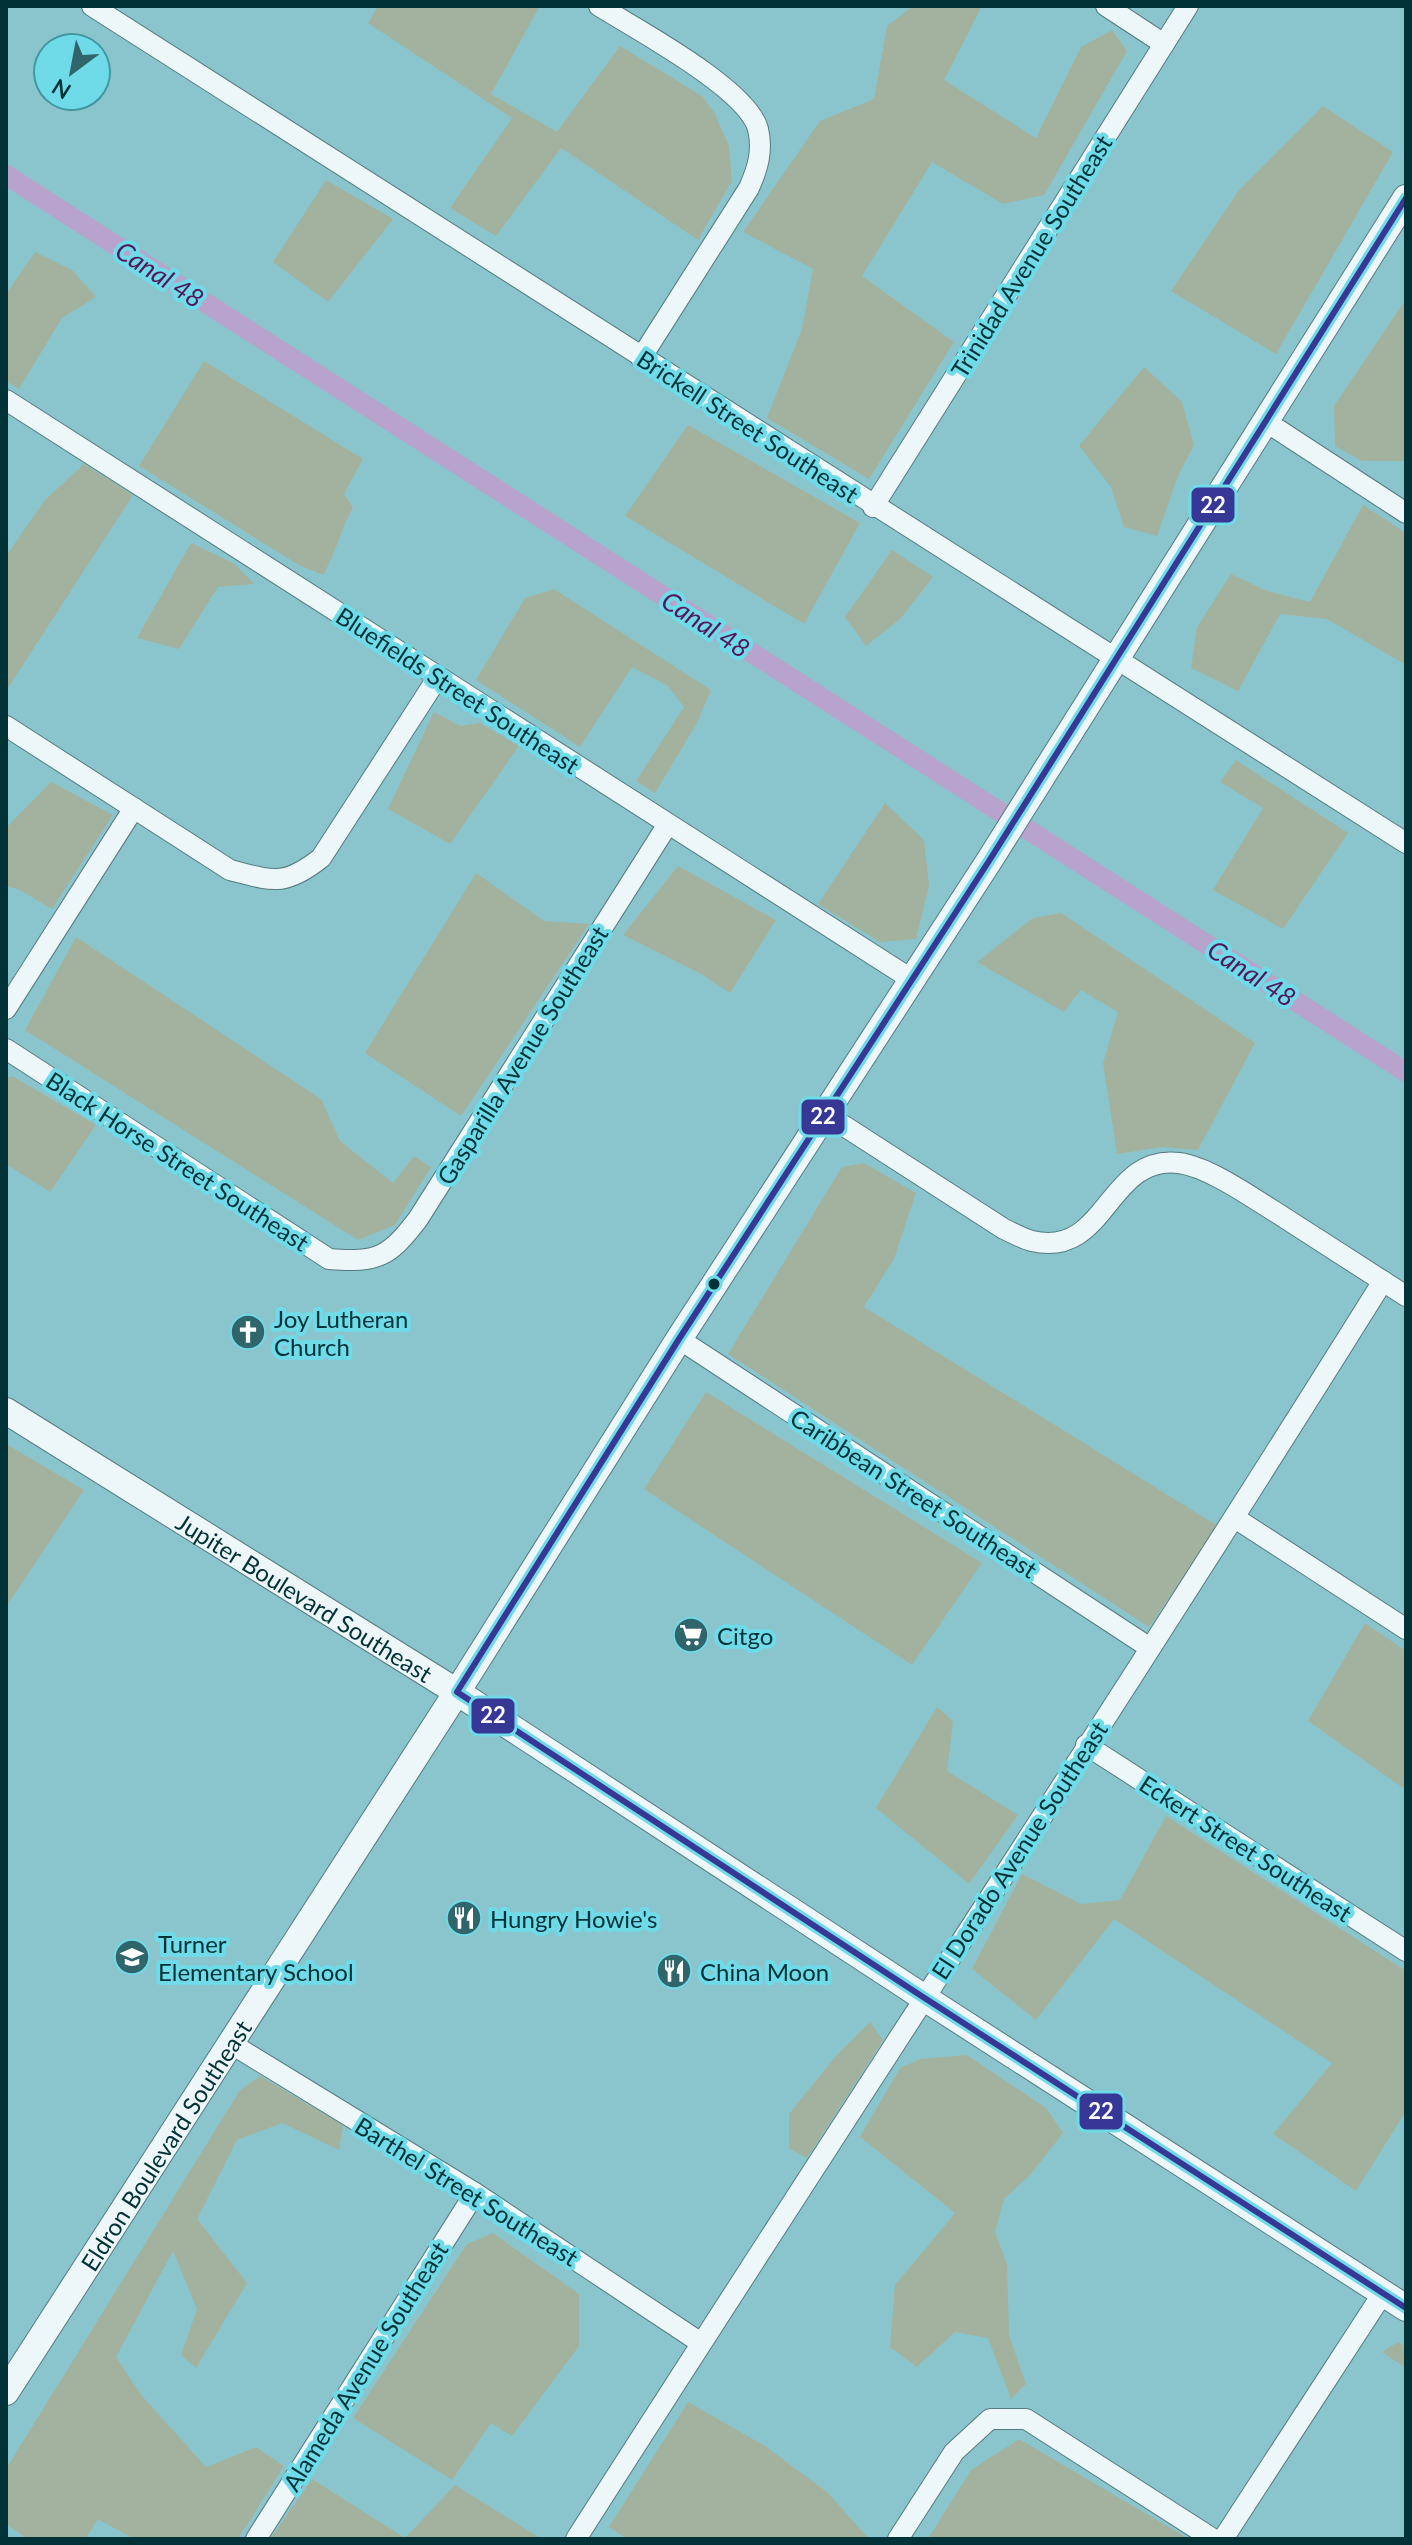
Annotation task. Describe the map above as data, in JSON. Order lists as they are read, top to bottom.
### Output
{
  "streets": {
    "street": [
      "Trinidad Avenue Southeast",
      "Brickell Street Southeast",
      "Bluefields Street Southeast",
      "Gasparilla Avenue Southeast",
      "Black Horse Street Southeast",
      "Caribbean Street Southeast",
      "Jupiter Boulevard Southeast",
      "Eckert Street Southeast",
      "El Dorado Avenue Southeast",
      "Eldron Boulevard Southeast",
      "Barthel Street Southeast",
      "Alameda Avenue Southeast"
    ]
  },
  "crossings": [
    ["Trinidad Avenue Southeast", "Brickell Street Southeast"],
    ["Brickell Street Southeast", "Eldron Boulevard Southeast"],
    ["Bluefields Street Southeast", "Gasparilla Avenue Southeast"],
    ["Bluefields Street Southeast", "Eldron Boulevard Southeast"],
    ["Gasparilla Avenue Southeast", "Black Horse Street Southeast"],
    ["Caribbean Street Southeast", "El Dorado Avenue Southeast"],
    ["Caribbean Street Southeast", "Eldron Boulevard Southeast"],
    ["Jupiter Boulevard Southeast", "El Dorado Avenue Southeast"],
    ["Jupiter Boulevard Southeast", "Eldron Boulevard Southeast"],
    ["Eckert Street Southeast", "El Dorado Avenue Southeast"],
    ["El Dorado Avenue Southeast", "Barthel Street Southeast"],
    ["Eldron Boulevard Southeast", "Barthel Street Southeast"],
    ["Barthel Street Southeast", "Alameda Avenue Southeast"]
  ],
  "water": ["Canal 48"],
  "places": {
    "church": ["Joy Lutheran Church"],
    "supermarket": ["Citgo"],
    "restaurant": ["Hungry Howie's", "China Moon"],
    "school or university": ["Turner Elementary School"]
  },
  "lines": ["transit line 22"],
  "north": "bottom left"
}
